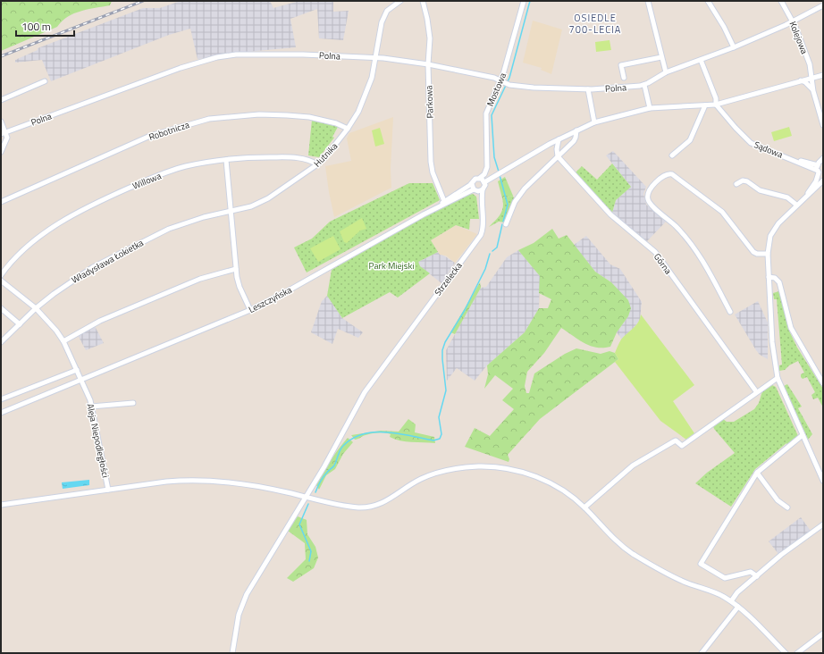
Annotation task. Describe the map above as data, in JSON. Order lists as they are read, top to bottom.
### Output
{
  "streets": {
    "street": [
      "Kolejowa",
      "Polna",
      "Mostowa",
      "Parkowa",
      "Robotnicza",
      "Sądowa",
      "Hutnika",
      "Willowa",
      "Władysława Łokietka",
      "Górna",
      "Strzelecka",
      "Leszczyńska",
      "Aleja Niepodległości"
    ]
  },
  "crossings": [
    ["Kolejowa", "Polna"],
    ["Polna", "Mostowa"],
    ["Polna", "Parkowa"],
    ["Polna", "Hutnika"],
    ["Parkowa", "Leszczyńska"],
    ["Robotnicza", "Hutnika"],
    ["Hutnika", "Willowa"],
    ["Hutnika", "Władysława Łokietka"],
    ["Władysława Łokietka", "Aleja Niepodległości"],
    ["Strzelecka", "Leszczyńska"],
    ["Strzelecka", "Aleja Niepodległości"],
    ["Leszczyńska", "Aleja Niepodległości"]
  ],
  "districts": ["OSIEDLE 700-LECIA"],
  "parks": ["Park Miejski"],
  "scale_bar": "100 m"
}
